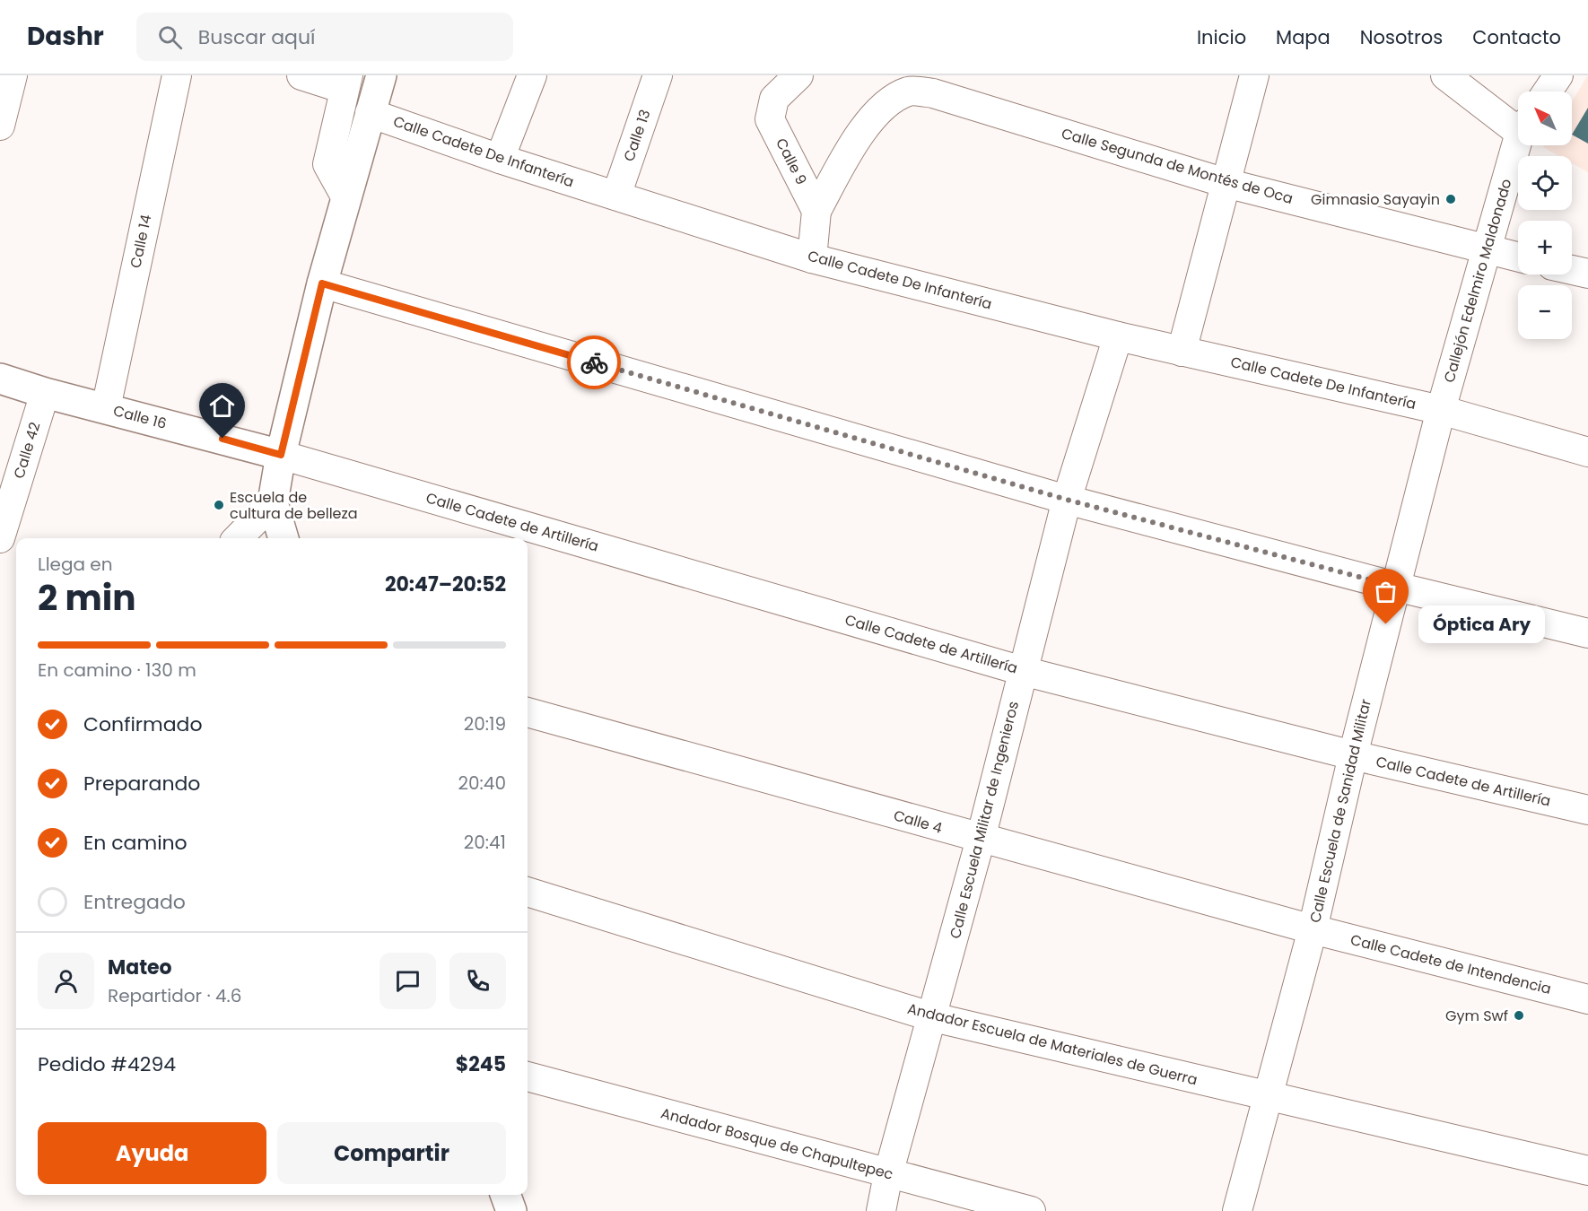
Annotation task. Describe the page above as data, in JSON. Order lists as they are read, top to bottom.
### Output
{
  "streets": {
    "main road": ["Calle 16"],
    "street": [
      "Calle 13",
      "Calle Cadete De Infantería",
      "Calle 9",
      "Calle Segunda de Montés de Oca",
      "Calle 14",
      "Callejón Edelmiro Maldonado",
      "Calle 42",
      "Calle Cadete de Artillería",
      "Calle Escuela de Sanidad Militar",
      "Calle Escuela Militar de Ingenieros",
      "Calle 4",
      "Calle Cadete de Intendencia",
      "Andador Escuela de Materiales de Guerra",
      "Andador Bosque de Chapultepec"
    ]
  },
  "crossings": [
    ["Calle 13", "Calle Cadete De Infantería"],
    ["Calle Cadete De Infantería", "Callejón Edelmiro Maldonado"],
    ["Calle Cadete De Infantería", "Calle Escuela de Sanidad Militar"],
    ["Calle Cadete De Infantería", "Calle Escuela Militar de Ingenieros"],
    ["Calle 9", "Calle Segunda de Montés de Oca"],
    ["Calle Segunda de Montés de Oca", "Callejón Edelmiro Maldonado"],
    ["Calle 14", "Calle 16"],
    ["Callejón Edelmiro Maldonado", "Calle Escuela de Sanidad Militar"],
    ["Calle 16", "Calle 42"],
    ["Calle 16", "Calle Cadete de Artillería"],
    ["Calle Cadete de Artillería", "Calle Escuela de Sanidad Militar"],
    ["Calle Cadete de Artillería", "Calle Escuela Militar de Ingenieros"],
    ["Calle Escuela de Sanidad Militar", "Calle 4"],
    ["Calle Escuela de Sanidad Militar", "Calle Cadete de Intendencia"],
    ["Calle Escuela de Sanidad Militar", "Andador Escuela de Materiales de Guerra"],
    ["Calle Escuela Militar de Ingenieros", "Calle 4"],
    ["Calle Escuela Militar de Ingenieros", "Andador Escuela de Materiales de Guerra"],
    ["Calle Escuela Militar de Ingenieros", "Andador Bosque de Chapultepec"],
    ["Calle 4", "Calle Cadete de Intendencia"]
  ],
  "places": [
    "Gimnasio Sayayin",
    "Escuela de cultura de belleza",
    "Óptica Ary",
    "Gym Swf"
  ],
  "north": "top left",
  "page": {
    "header": "Dashr",
    "search": "Buscar aquí",
    "nav": [
      "Inicio",
      "Mapa",
      "Nosotros",
      "Contacto"
    ],
    "map_buttons": ["+", "−"],
    "heading": ["2 min", "Llega en", "20:47–20:52"],
    "panel": [
      "Mateo",
      "Repartidor · 4.6",
      "Pedido #4294",
      "$245"
    ],
    "bubble": "Óptica Ary",
    "bar": "En camino · 130 m",
    "list": [
      ["Confirmado", "20:19"],
      ["Preparando", "20:40"],
      ["En camino", "20:41"],
      "Entregado"
    ],
    "buttons": ["Ayuda", "Compartir"]
  }
}
